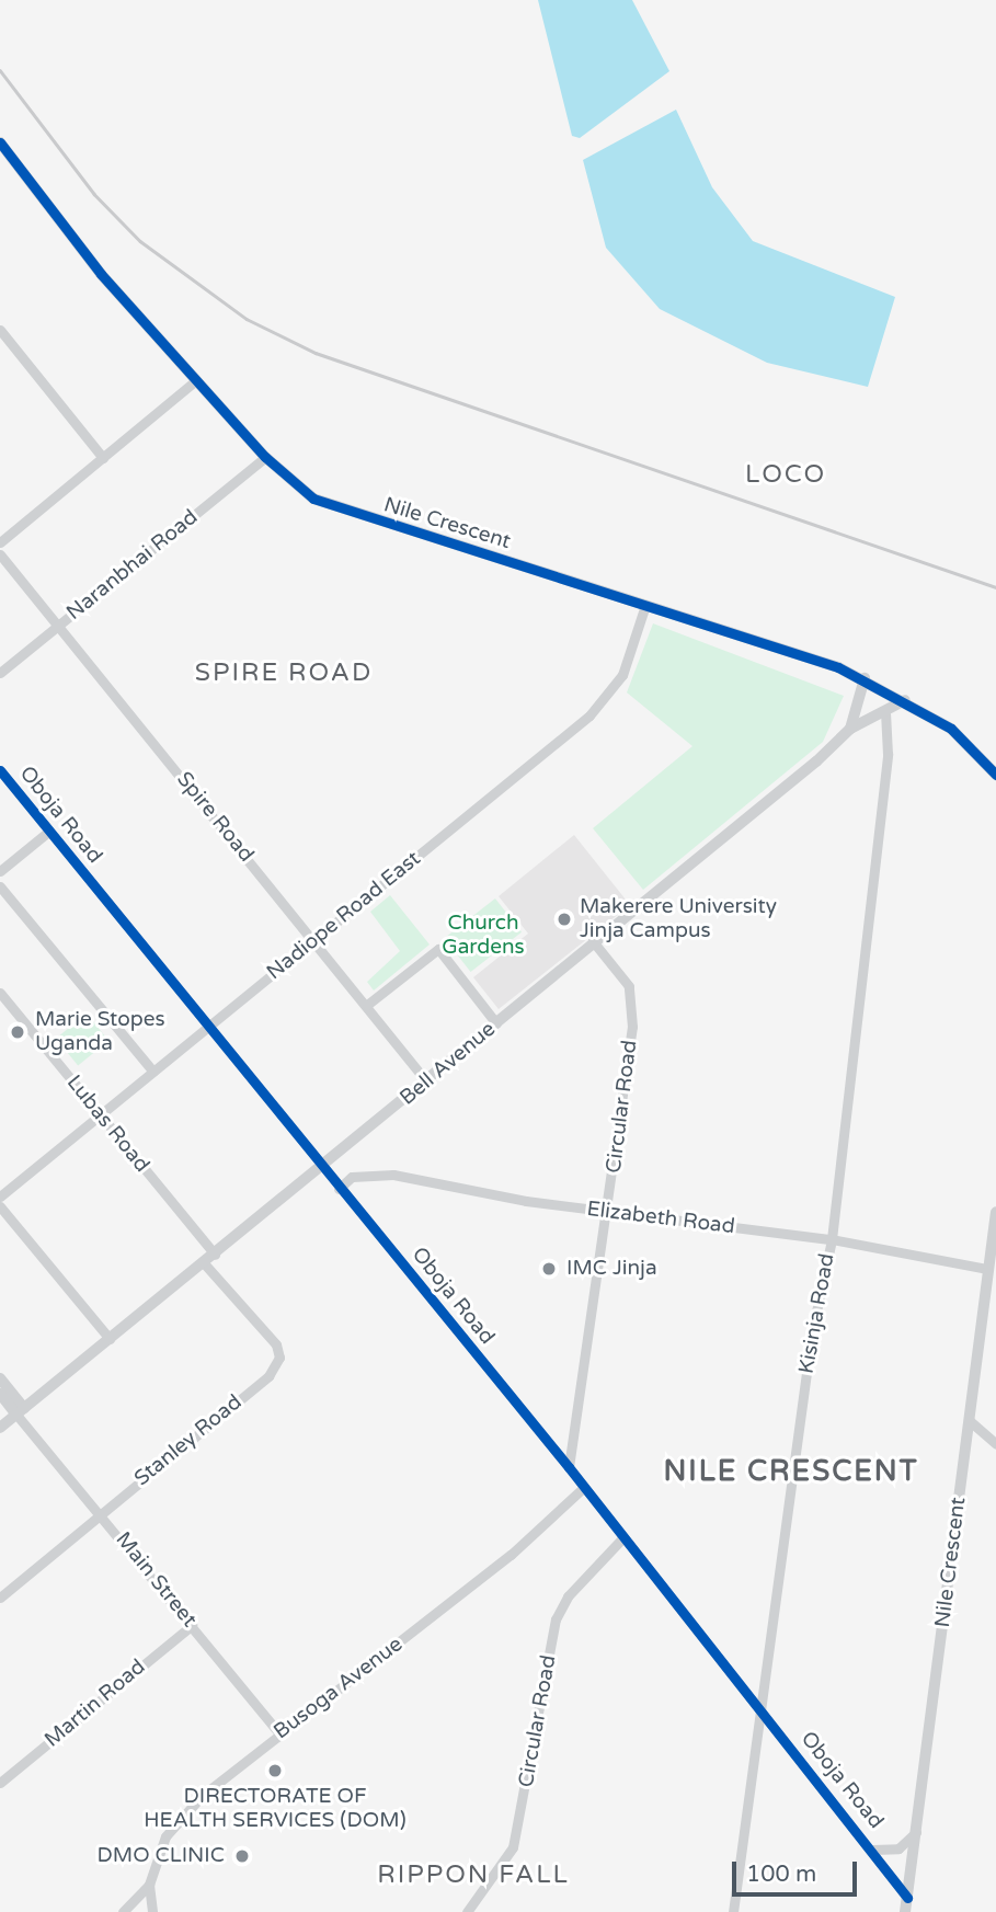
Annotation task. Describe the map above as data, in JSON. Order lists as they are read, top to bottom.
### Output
{
  "streets": {
    "street": [
      "Nile Crescent",
      "Naranbhai Road",
      "Oboja Road",
      "Spire Road",
      "Nadiope Road East",
      "Bell Avenue",
      "Circular Road",
      "Lubas Road",
      "Elizabeth Road",
      "Kisinja Road",
      "Stanley Road",
      "Main Street",
      "Busoga Avenue",
      "Martin Road"
    ]
  },
  "crossings": [
    ["Nile Crescent", "Naranbhai Road"],
    ["Nile Crescent", "Oboja Road"],
    ["Nile Crescent", "Nadiope Road East"],
    ["Nile Crescent", "Bell Avenue"],
    ["Nile Crescent", "Elizabeth Road"],
    ["Naranbhai Road", "Spire Road"],
    ["Oboja Road", "Nadiope Road East"],
    ["Oboja Road", "Bell Avenue"],
    ["Oboja Road", "Circular Road"],
    ["Oboja Road", "Elizabeth Road"],
    ["Oboja Road", "Kisinja Road"],
    ["Oboja Road", "Busoga Avenue"],
    ["Spire Road", "Nadiope Road East"],
    ["Spire Road", "Bell Avenue"],
    ["Nadiope Road East", "Lubas Road"],
    ["Bell Avenue", "Circular Road"],
    ["Bell Avenue", "Lubas Road"],
    ["Bell Avenue", "Kisinja Road"],
    ["Bell Avenue", "Stanley Road"],
    ["Bell Avenue", "Main Street"],
    ["Circular Road", "Elizabeth Road"],
    ["Elizabeth Road", "Kisinja Road"],
    ["Stanley Road", "Main Street"],
    ["Main Street", "Busoga Avenue"],
    ["Main Street", "Martin Road"]
  ],
  "districts": [
    "LOCO",
    "SPIRE ROAD",
    "NILE CRESCENT",
    "RIPPON FALL"
  ],
  "parks": ["Church Gardens"],
  "places": [
    "Makerere University Jinja Campus",
    "Marie Stopes Uganda",
    "IMC Jinja",
    "DIRECTORATE OF HEALTH SERVICES (DOM)",
    "DMO CLINIC"
  ],
  "scale_bar": "100 m"
}
